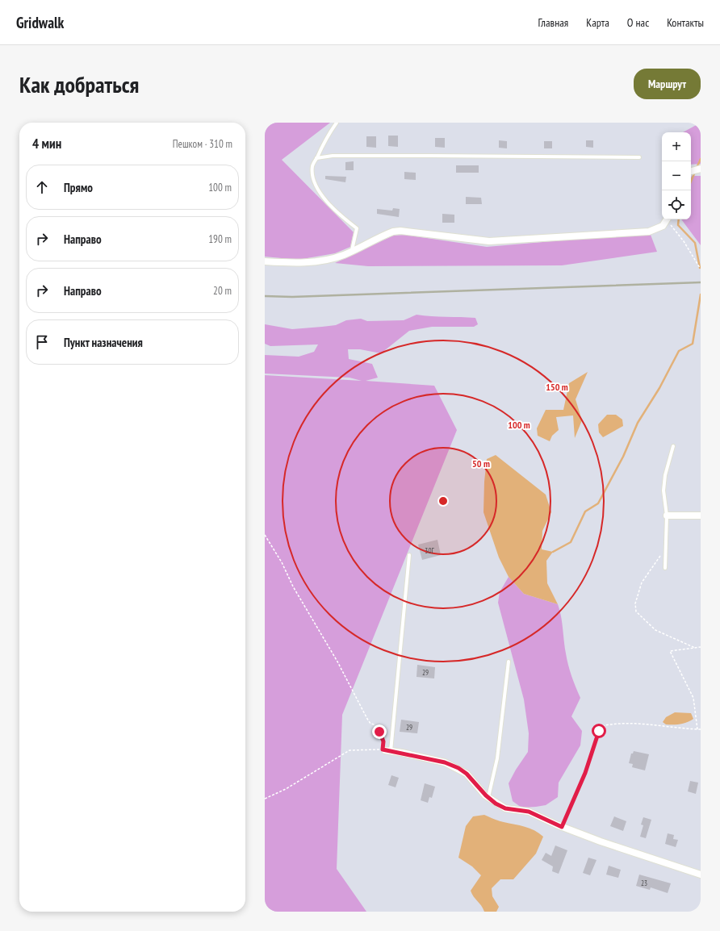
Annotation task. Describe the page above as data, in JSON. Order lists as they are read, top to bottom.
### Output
{
  "house_numbers": [
    "30Г",
    "29",
    "29",
    "23"
  ],
  "page": {
    "header": "Gridwalk",
    "nav": [
      "Главная",
      "Карта",
      "О нас",
      "Контакты"
    ],
    "buttons": "Маршрут",
    "title": "Как добраться",
    "heading": ["4 мин", "Пешком · 310 m"],
    "map_buttons": ["+", "−"],
    "list": [
      ["Прямо", "100 m"],
      ["Направо", "190 m"],
      ["Направо", "20 m"],
      "Пункт назначения"
    ]
  },
  "rings": ["150 m", "100 m", "50 m"]
}
